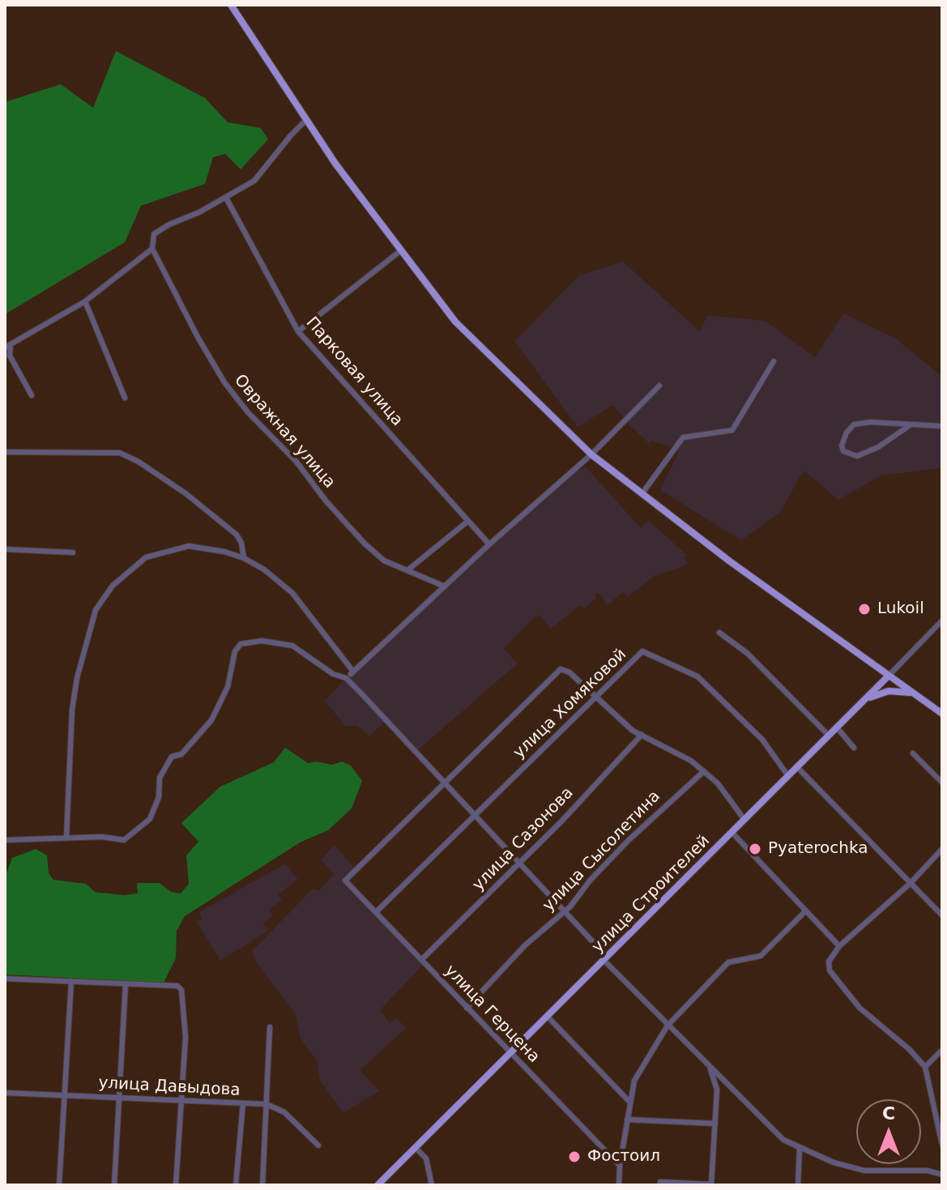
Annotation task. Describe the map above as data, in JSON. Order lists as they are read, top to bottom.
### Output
{
  "streets": {
    "main road": ["улица Строителей"],
    "street": [
      "Парковая улица",
      "Овражная улица",
      "улица Хомяковой",
      "улица Сазонова",
      "улица Сысолетина",
      "улица Герцена",
      "улица Давыдова"
    ]
  },
  "crossings": [
    ["улица Хомяковой", "улица Строителей"],
    ["улица Хомяковой", "улица Герцена"],
    ["улица Сазонова", "улица Герцена"],
    ["улица Сысолетина", "улица Герцена"],
    ["улица Строителей", "улица Герцена"]
  ],
  "places": ["Lukoil", "Pyaterochka", "Фостоил"],
  "north": "top"
}
